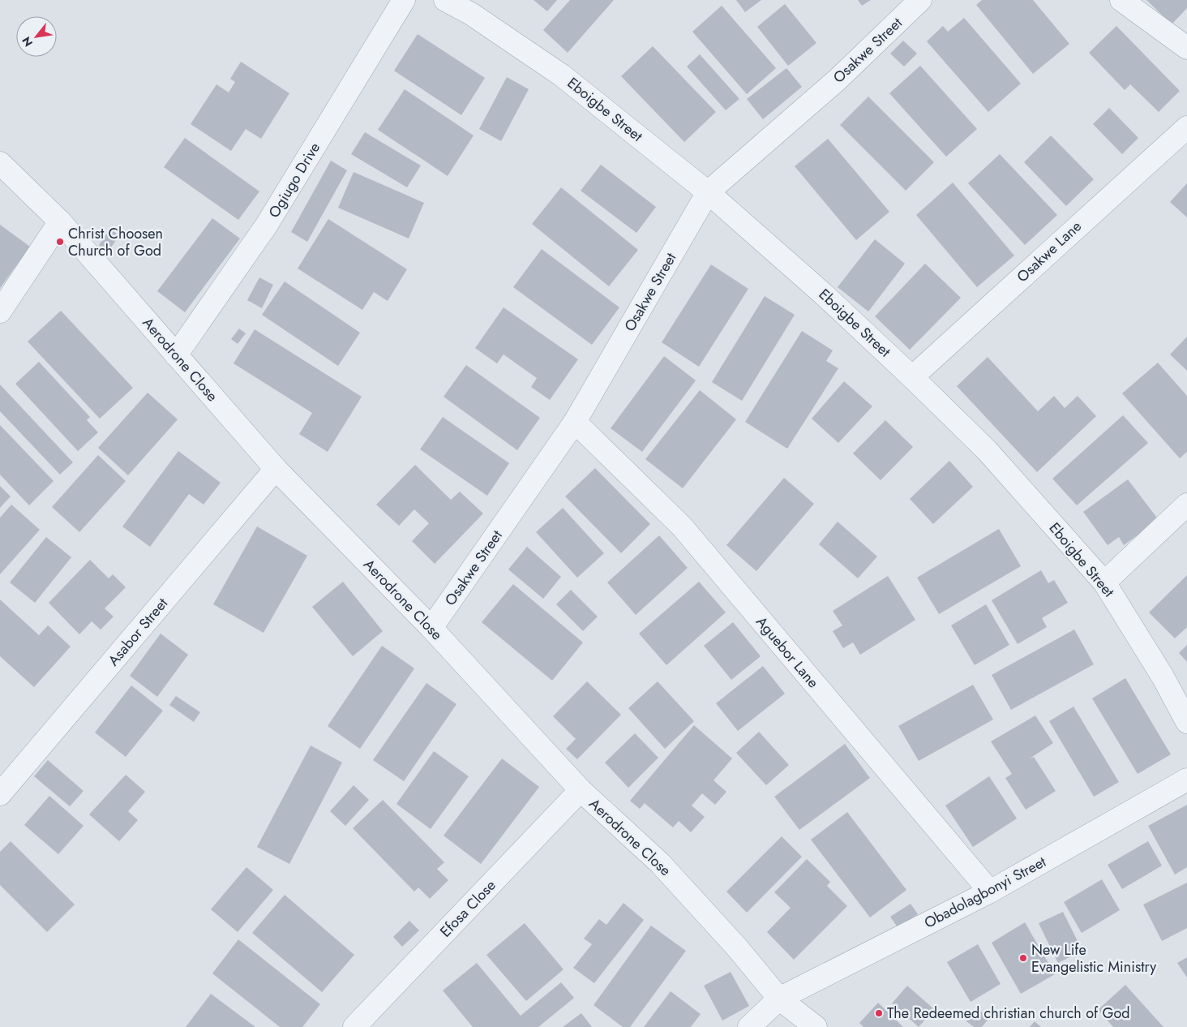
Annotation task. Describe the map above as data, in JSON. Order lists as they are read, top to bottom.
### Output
{
  "streets": {
    "street": [
      "Osakwe Street",
      "Eboigbe Street",
      "Ogiugo Drive",
      "Osakwe Lane",
      "Aerodrone Close",
      "Asabor Street",
      "Aguebor Lane",
      "Obadolagbonyi Street",
      "Efosa Close"
    ]
  },
  "crossings": [
    ["Osakwe Street", "Eboigbe Street"],
    ["Osakwe Street", "Aerodrone Close"],
    ["Osakwe Street", "Aguebor Lane"],
    ["Eboigbe Street", "Osakwe Lane"],
    ["Ogiugo Drive", "Aerodrone Close"],
    ["Aerodrone Close", "Asabor Street"],
    ["Aerodrone Close", "Obadolagbonyi Street"],
    ["Aerodrone Close", "Efosa Close"],
    ["Aguebor Lane", "Obadolagbonyi Street"]
  ],
  "places": ["Christ Choosen Church of God", "New Life Evangelistic Ministry", "The Redeemed christian church of God"],
  "north": "bottom left"
}
